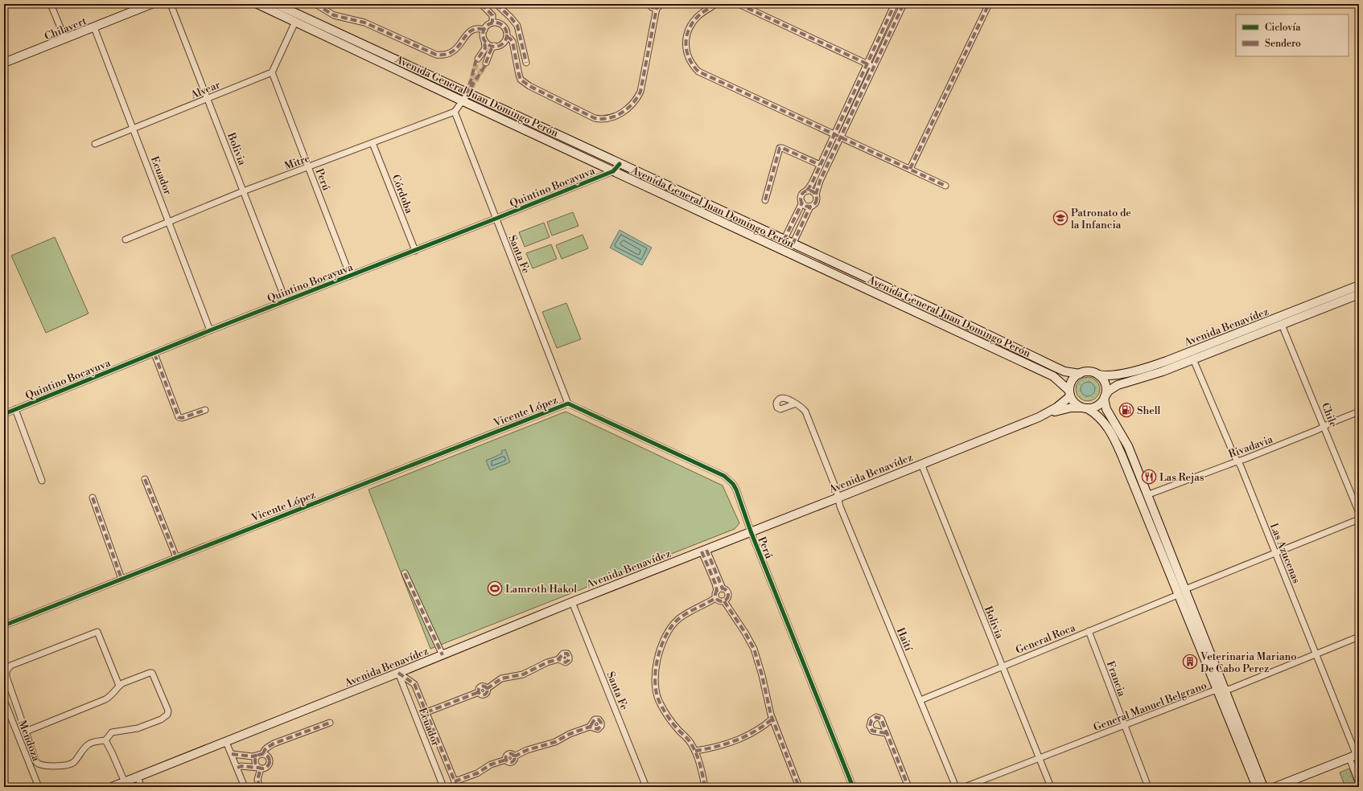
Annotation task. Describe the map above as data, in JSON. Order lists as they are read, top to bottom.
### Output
{
  "streets": {
    "main road": ["Chilavert", "Avenida General Juan Domingo Perón", "Avenida Benavídez"],
    "street": [
      "Alvear",
      "Bolivia",
      "Mitre",
      "Ecuador",
      "Perú",
      "Quintino Bocayuva",
      "Córdoba",
      "Santa Fe",
      "Vicente López",
      "Chile",
      "Rivadavia",
      "Las Azucenas",
      "General Roca",
      "Haití",
      "Francia",
      "General Manuel Belgrano",
      "Mendoza"
    ]
  },
  "crossings": [
    ["Chilavert", "Ecuador"],
    ["Alvear", "Bolivia"],
    ["Alvear", "Ecuador"],
    ["Alvear", "Perú"],
    ["Avenida General Juan Domingo Perón", "Quintino Bocayuva"],
    ["Avenida General Juan Domingo Perón", "Avenida Benavídez"],
    ["Bolivia", "Mitre"],
    ["Bolivia", "Quintino Bocayuva"],
    ["Bolivia", "Avenida Benavídez"],
    ["Bolivia", "General Roca"],
    ["Bolivia", "General Manuel Belgrano"],
    ["Mitre", "Ecuador"],
    ["Mitre", "Perú"],
    ["Mitre", "Córdoba"],
    ["Mitre", "Santa Fe"],
    ["Ecuador", "Quintino Bocayuva"],
    ["Ecuador", "Avenida Benavídez"],
    ["Perú", "Quintino Bocayuva"],
    ["Perú", "Santa Fe"],
    ["Perú", "Avenida Benavídez"],
    ["Perú", "Vicente López"],
    ["Quintino Bocayuva", "Córdoba"],
    ["Quintino Bocayuva", "Santa Fe"],
    ["Santa Fe", "Avenida Benavídez"],
    ["Santa Fe", "Vicente López"],
    ["Avenida Benavídez", "Chile"],
    ["Avenida Benavídez", "Las Azucenas"],
    ["Avenida Benavídez", "Haití"],
    ["Chile", "Rivadavia"],
    ["Rivadavia", "Las Azucenas"],
    ["Las Azucenas", "General Manuel Belgrano"],
    ["General Roca", "Haití"],
    ["General Roca", "Francia"],
    ["Francia", "General Manuel Belgrano"]
  ],
  "places": {
    "school or university": ["Patronato de la Infancia"],
    "fuel station": ["Shell"],
    "restaurant": ["Las Rejas"],
    "sports": ["Lamroth Hakol"],
    "building": ["Veterinaria Mariano De Cabo Perez"]
  },
  "legend": ["Ciclovía", "Sendero"]
}
